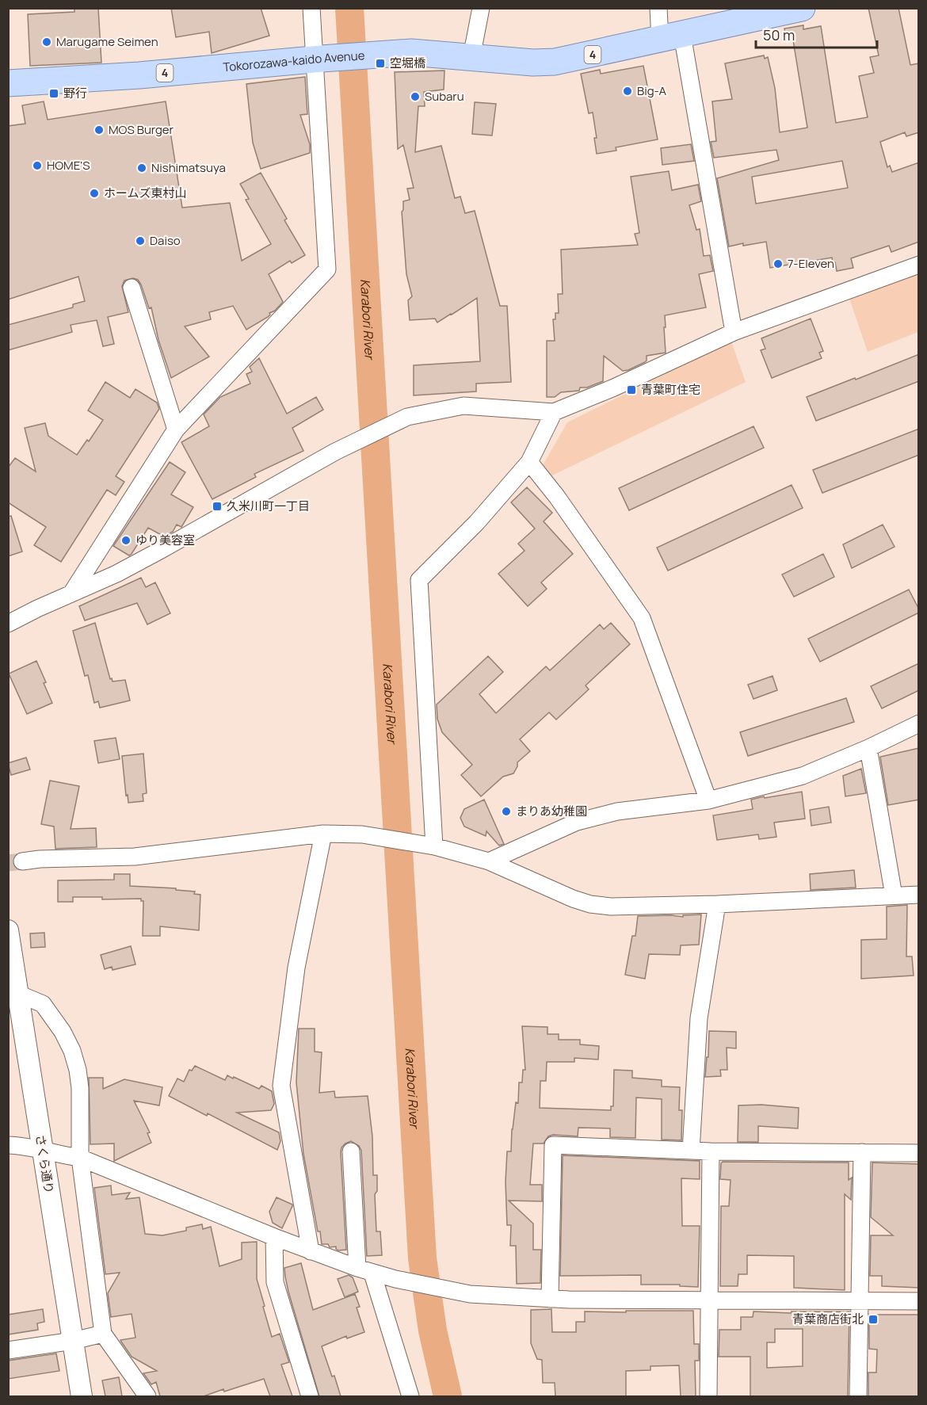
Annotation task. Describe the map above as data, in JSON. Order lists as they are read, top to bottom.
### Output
{
  "streets": {
    "main road": ["4", "Tokorozawa-kaido Avenue"],
    "street": ["さくら通り"]
  },
  "water": ["Karabori River"],
  "places": {
    "other": [
      "Marugame Seimen",
      "Big-A",
      "Subaru",
      "MOS Burger",
      "HOME'S",
      "Nishimatsuya",
      "ホームズ東村山",
      "Daiso",
      "7-Eleven",
      "ゆり美容室",
      "まりあ幼稚園"
    ],
    "transit": [
      "空堀橋",
      "野行",
      "青葉町住宅",
      "久米川町一丁目",
      "青葉商店街北"
    ]
  },
  "scale_bar": "50 m"
}
